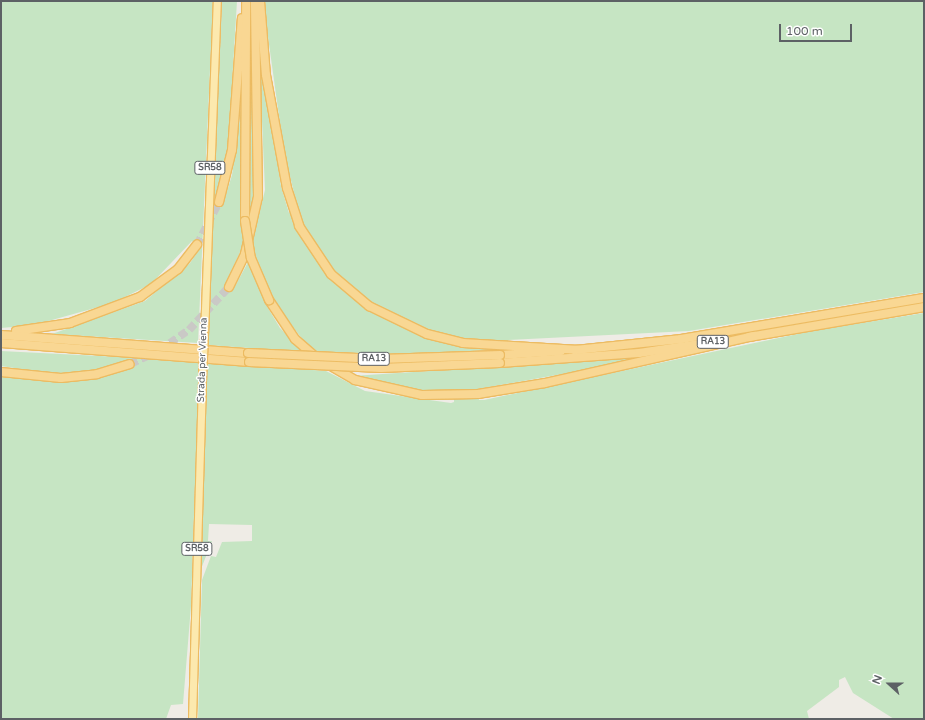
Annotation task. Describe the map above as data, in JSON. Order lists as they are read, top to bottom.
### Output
{
  "streets": {
    "highway": ["RA13"],
    "main road": ["SR58", "Strada per Vienna"]
  },
  "scale_bar": "100 m",
  "north": "left"
}
